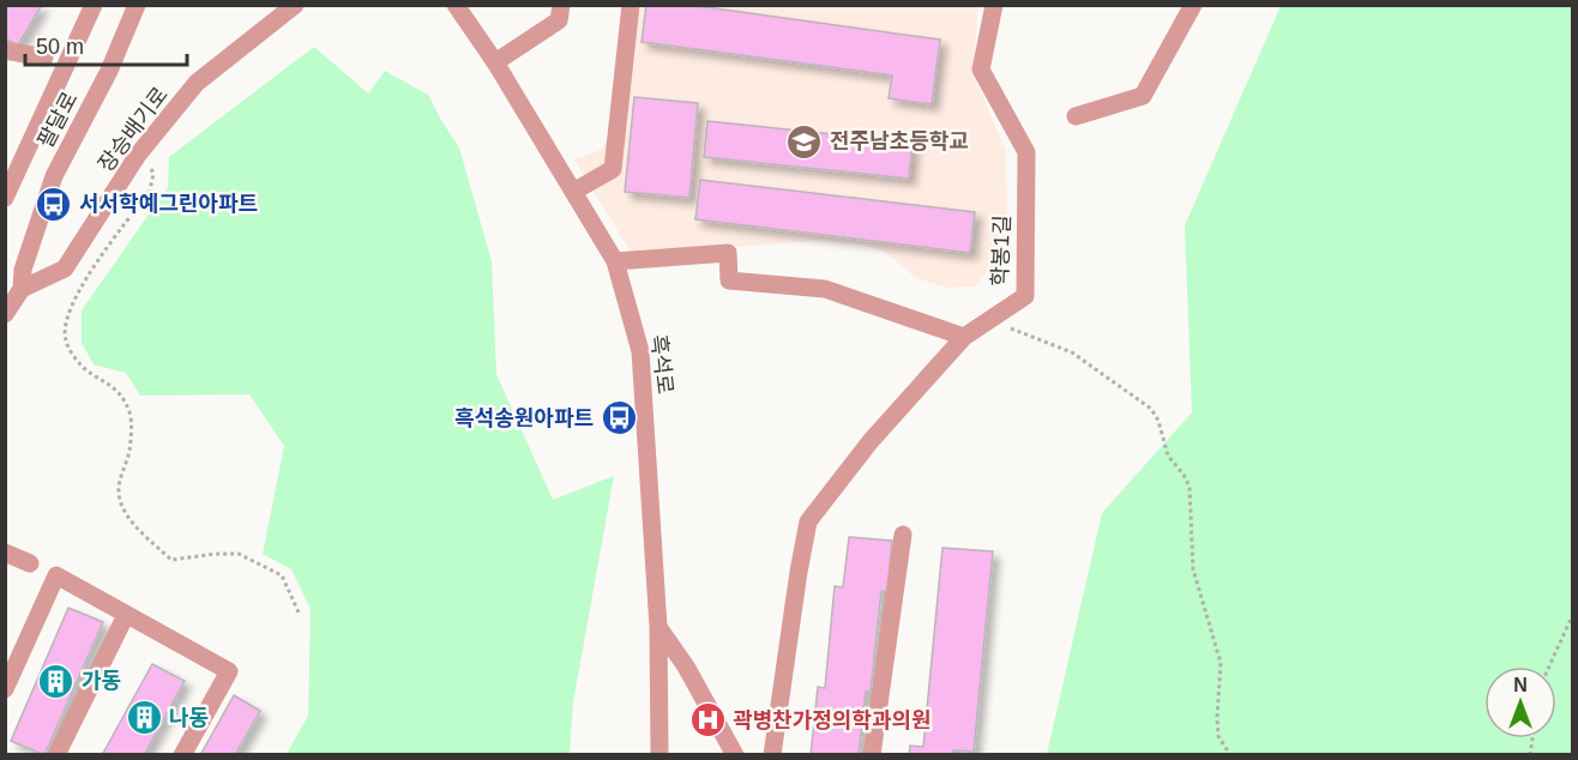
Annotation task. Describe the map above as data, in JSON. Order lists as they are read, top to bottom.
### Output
{
  "streets": {
    "street": [
      "팔달로",
      "장승배기로",
      "학봉1길",
      "흑석로"
    ]
  },
  "crossings": [
    ["팔달로", "장승배기로"]
  ],
  "places": {
    "school or university": ["전주남초등학교"],
    "bus stop": ["서서학예그린아파트", "흑석송원아파트"],
    "building": ["가동", "나동"],
    "hospital": ["곽병찬가정의학과의원"]
  },
  "scale_bar": "50 m",
  "north": "top"
}
